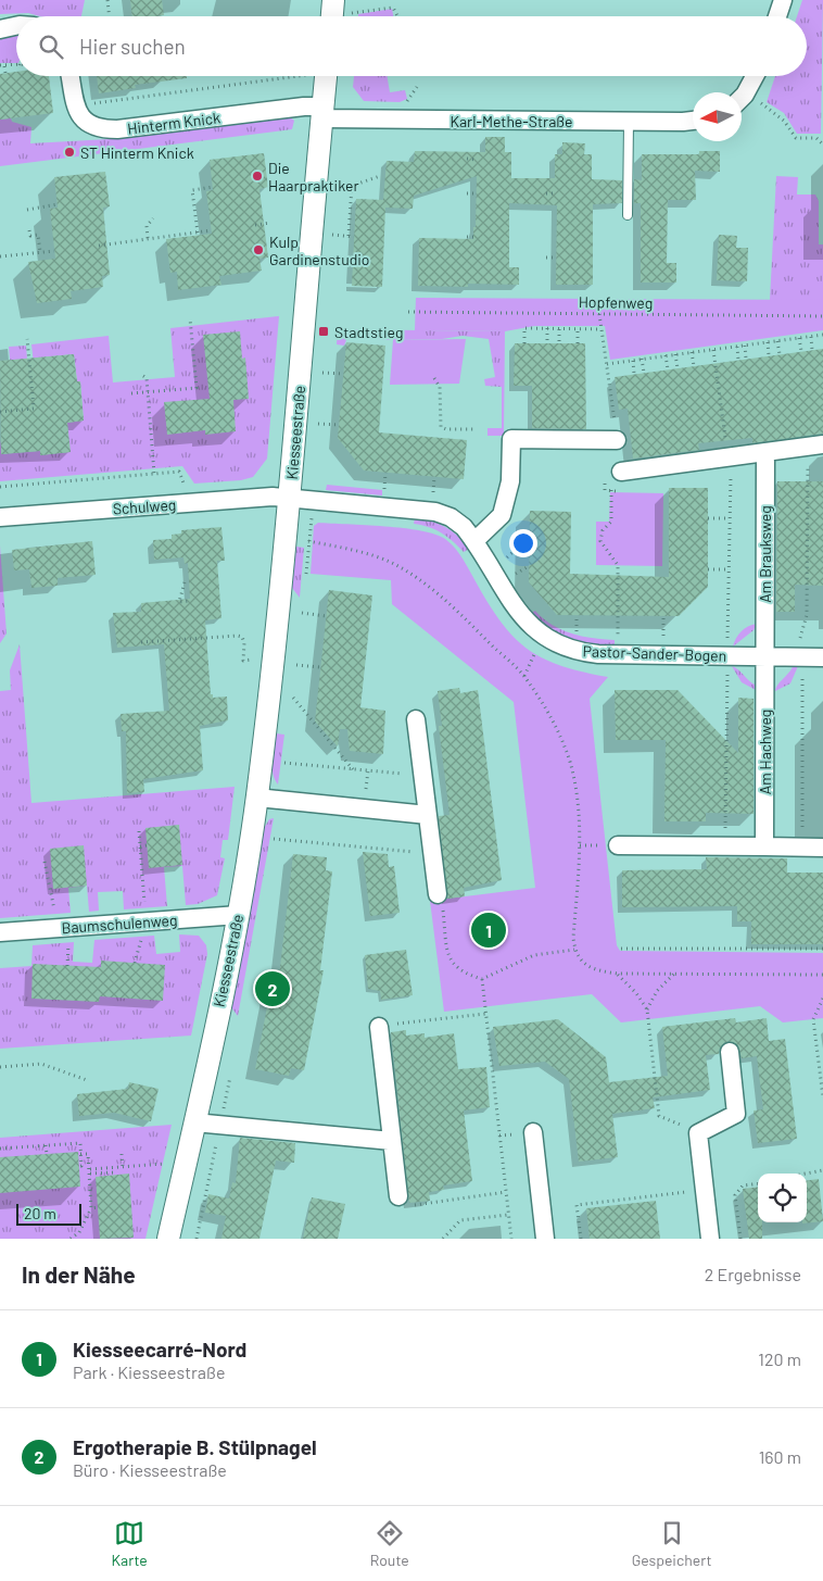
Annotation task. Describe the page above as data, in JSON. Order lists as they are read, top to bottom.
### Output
{
  "streets": {
    "street": [
      "Karl-Methe-Straße",
      "Hinterm Knick",
      "Kiesseestraße",
      "Schulweg",
      "Am Brauksweg",
      "Pastor-Sander-Bogen",
      "Am Hachweg",
      "Baumschulenweg"
    ],
    "path": ["Hopfenweg"]
  },
  "crossings": [
    ["Karl-Methe-Straße", "Hinterm Knick"],
    ["Karl-Methe-Straße", "Kiesseestraße"],
    ["Hinterm Knick", "Kiesseestraße"],
    ["Kiesseestraße", "Schulweg"],
    ["Kiesseestraße", "Pastor-Sander-Bogen"],
    ["Kiesseestraße", "Baumschulenweg"],
    ["Schulweg", "Pastor-Sander-Bogen"],
    ["Am Brauksweg", "Pastor-Sander-Bogen"],
    ["Am Brauksweg", "Am Hachweg"],
    ["Pastor-Sander-Bogen", "Am Hachweg"]
  ],
  "places": {
    "other": ["ST Hinterm Knick", "Die Haarpraktiker", "Kulp Gardinenstudio"],
    "transit": ["Stadtstieg"]
  },
  "scale_bar": "20 m",
  "north": "left",
  "page": {
    "search": "Hier suchen",
    "pins": ["1", "2"],
    "scale": "20 m",
    "heading": ["In der Nähe", "2 Ergebnisse"],
    "list": [
      {
        "mark": "1",
        "name": "Kiesseecarré-Nord",
        "note": "Park · Kiesseestraße",
        "value": "120 m"
      },
      {
        "mark": "2",
        "name": "Ergotherapie B. Stülpnagel",
        "note": "Büro · Kiesseestraße",
        "value": "160 m"
      }
    ],
    "nav": ["Karte", "Route", "Gespeichert"]
  }
}
